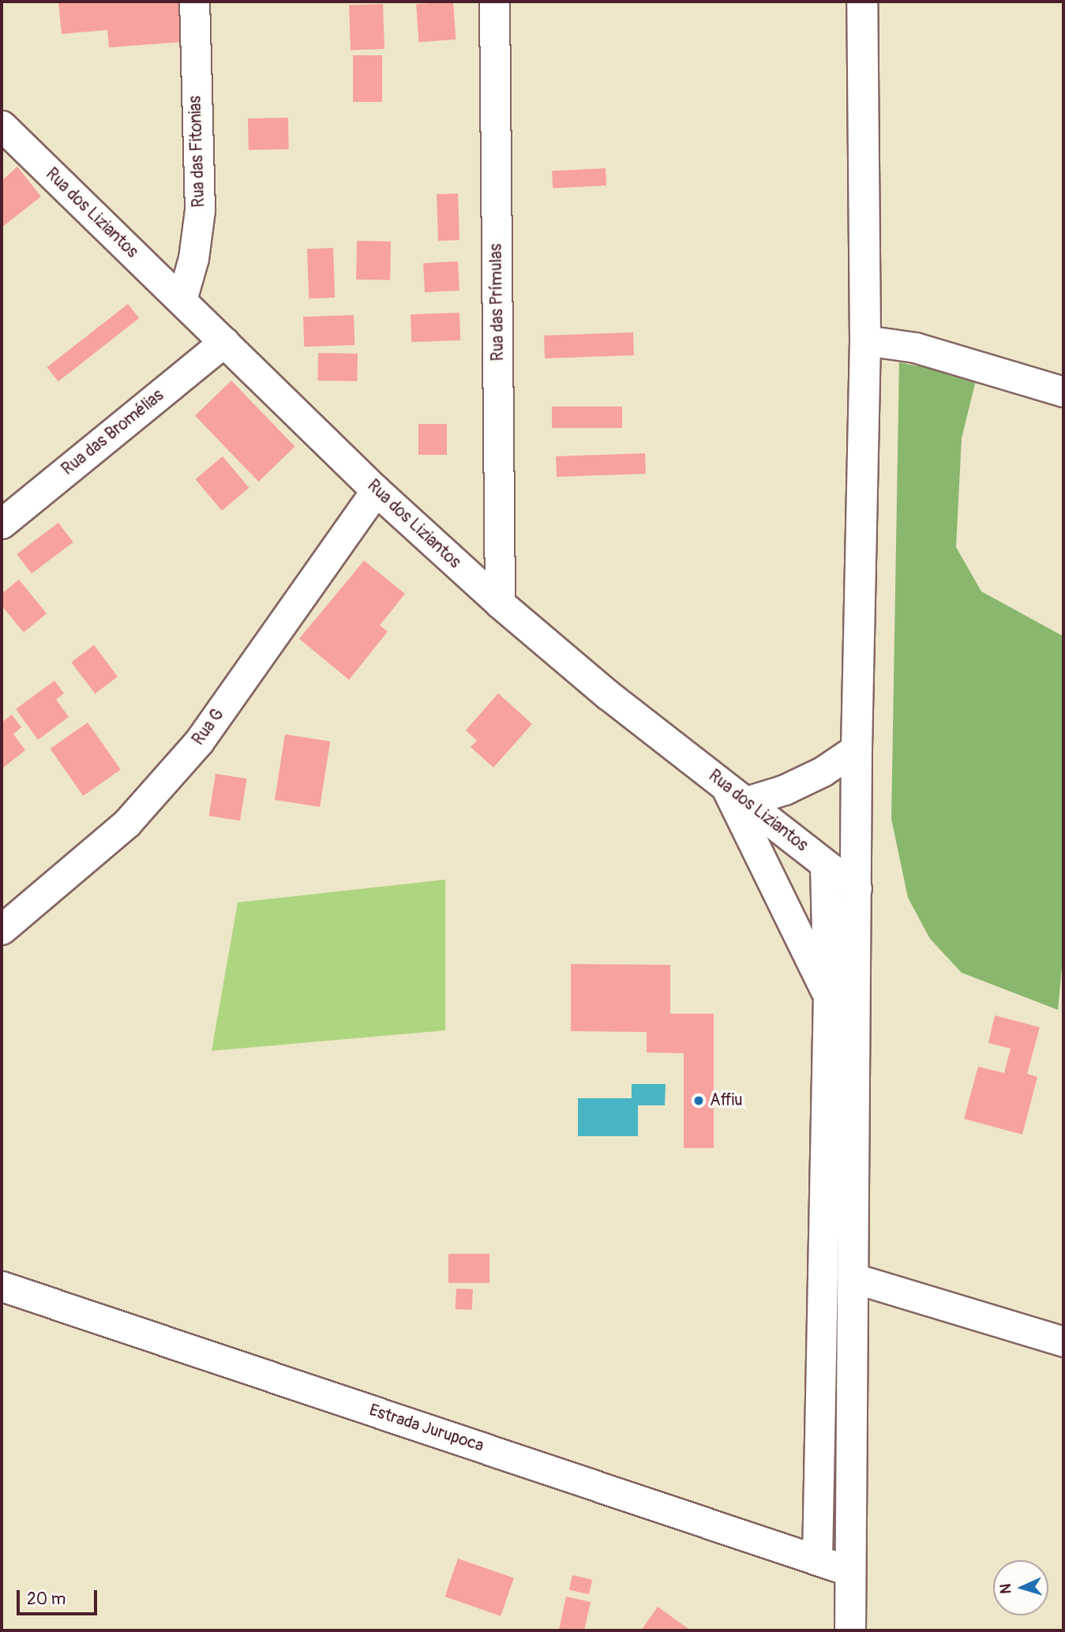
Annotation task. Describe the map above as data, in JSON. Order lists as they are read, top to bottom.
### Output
{
  "streets": {
    "street": [
      "Rua das Fitonias",
      "Rua dos Liziantos",
      "Rua das Prímulas",
      "Rua das Bromélias",
      "Rua G",
      "Estrada Jurupoca"
    ]
  },
  "crossings": [
    ["Rua das Fitonias", "Rua dos Liziantos"],
    ["Rua dos Liziantos", "Rua das Prímulas"],
    ["Rua dos Liziantos", "Rua das Bromélias"],
    ["Rua dos Liziantos", "Rua G"]
  ],
  "places": ["Affiu"],
  "scale_bar": "20 m",
  "north": "left"
}
